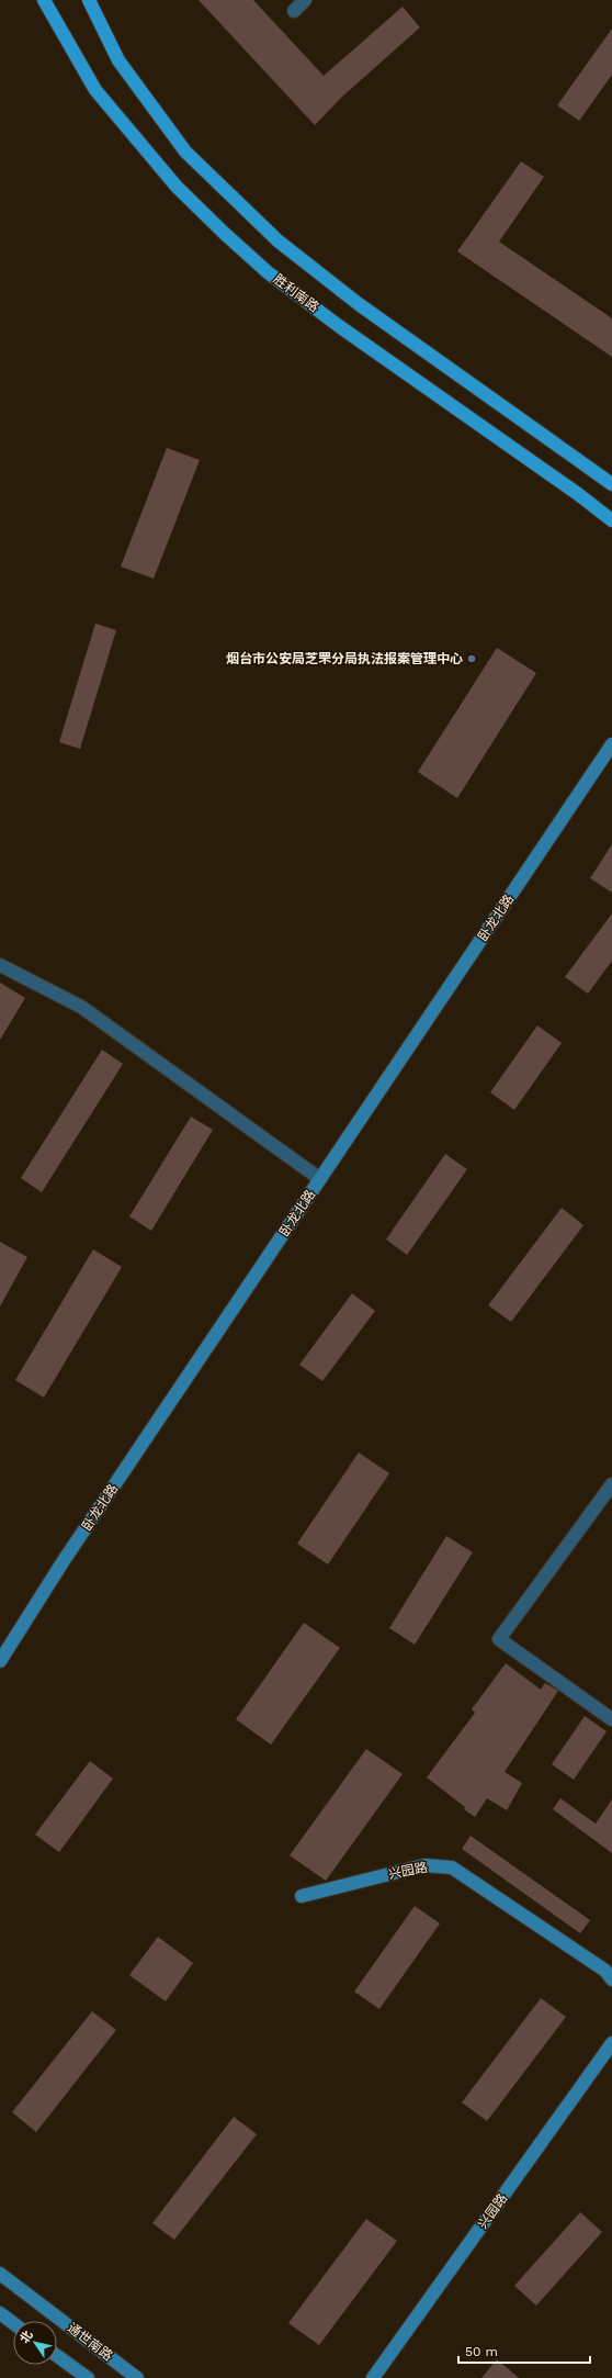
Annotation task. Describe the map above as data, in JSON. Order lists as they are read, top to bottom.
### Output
{
  "streets": {
    "main road": ["胜利南路"],
    "street": ["卧龙北路", "兴园路", "通世南路"]
  },
  "places": ["烟台市公安局芝罘分局执法报案管理中心"],
  "scale_bar": "50 m",
  "north": "top left"
}
